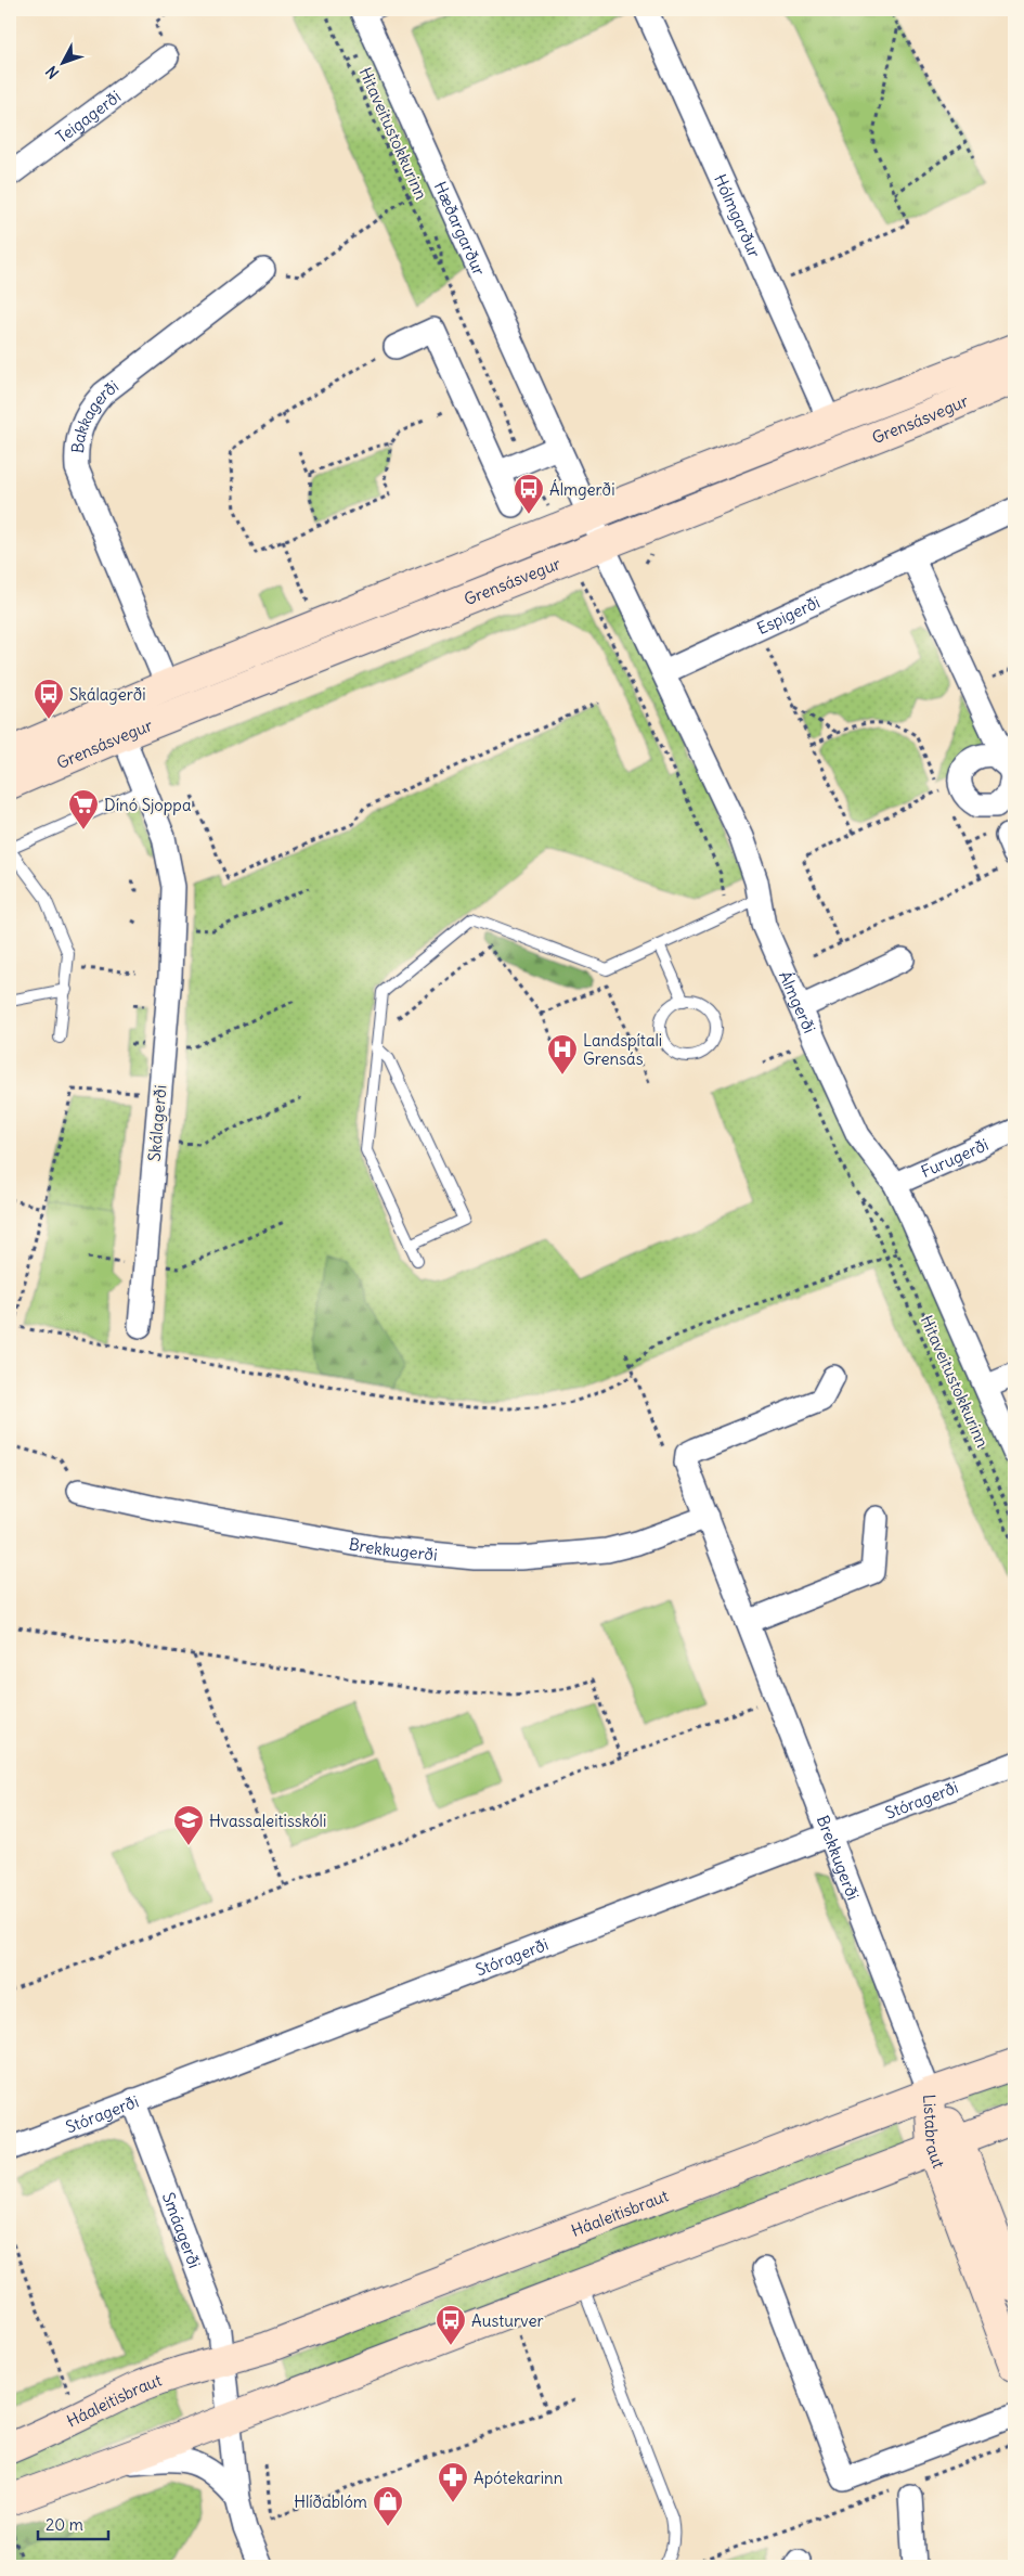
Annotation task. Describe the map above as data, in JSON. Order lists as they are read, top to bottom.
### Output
{
  "streets": {
    "main road": ["Grensásvegur", "Listabraut", "Háaleitisbraut"],
    "street": [
      "Teigagerði",
      "Hólmgarður",
      "Hæðargarður",
      "Bakkagerði",
      "Espigerði",
      "Álmgerði",
      "Skálagerði",
      "Furugerði",
      "Brekkugerði",
      "Stóragerði",
      "Smáagerði"
    ],
    "path": ["Hitaveitustokkurinn"]
  },
  "crossings": [
    ["Hólmgarður", "Grensásvegur"],
    ["Hæðargarður", "Grensásvegur"],
    ["Hæðargarður", "Álmgerði"],
    ["Grensásvegur", "Bakkagerði"],
    ["Grensásvegur", "Álmgerði"],
    ["Grensásvegur", "Skálagerði"],
    ["Espigerði", "Álmgerði"],
    ["Álmgerði", "Furugerði"],
    ["Brekkugerði", "Stóragerði"],
    ["Brekkugerði", "Listabraut"],
    ["Brekkugerði", "Háaleitisbraut"],
    ["Stóragerði", "Smáagerði"],
    ["Listabraut", "Háaleitisbraut"],
    ["Háaleitisbraut", "Smáagerði"]
  ],
  "places": {
    "bus stop": ["Álmgerði", "Skálagerði", "Austurver"],
    "supermarket": ["Dínó Sjoppa"],
    "hospital": ["Landspítali Grensás"],
    "school or university": ["Hvassaleitisskóli"],
    "pharmacy": ["Apótekarinn"],
    "shop": ["Hlíðablóm"]
  },
  "scale_bar": "20 m",
  "north": "bottom left"
}
